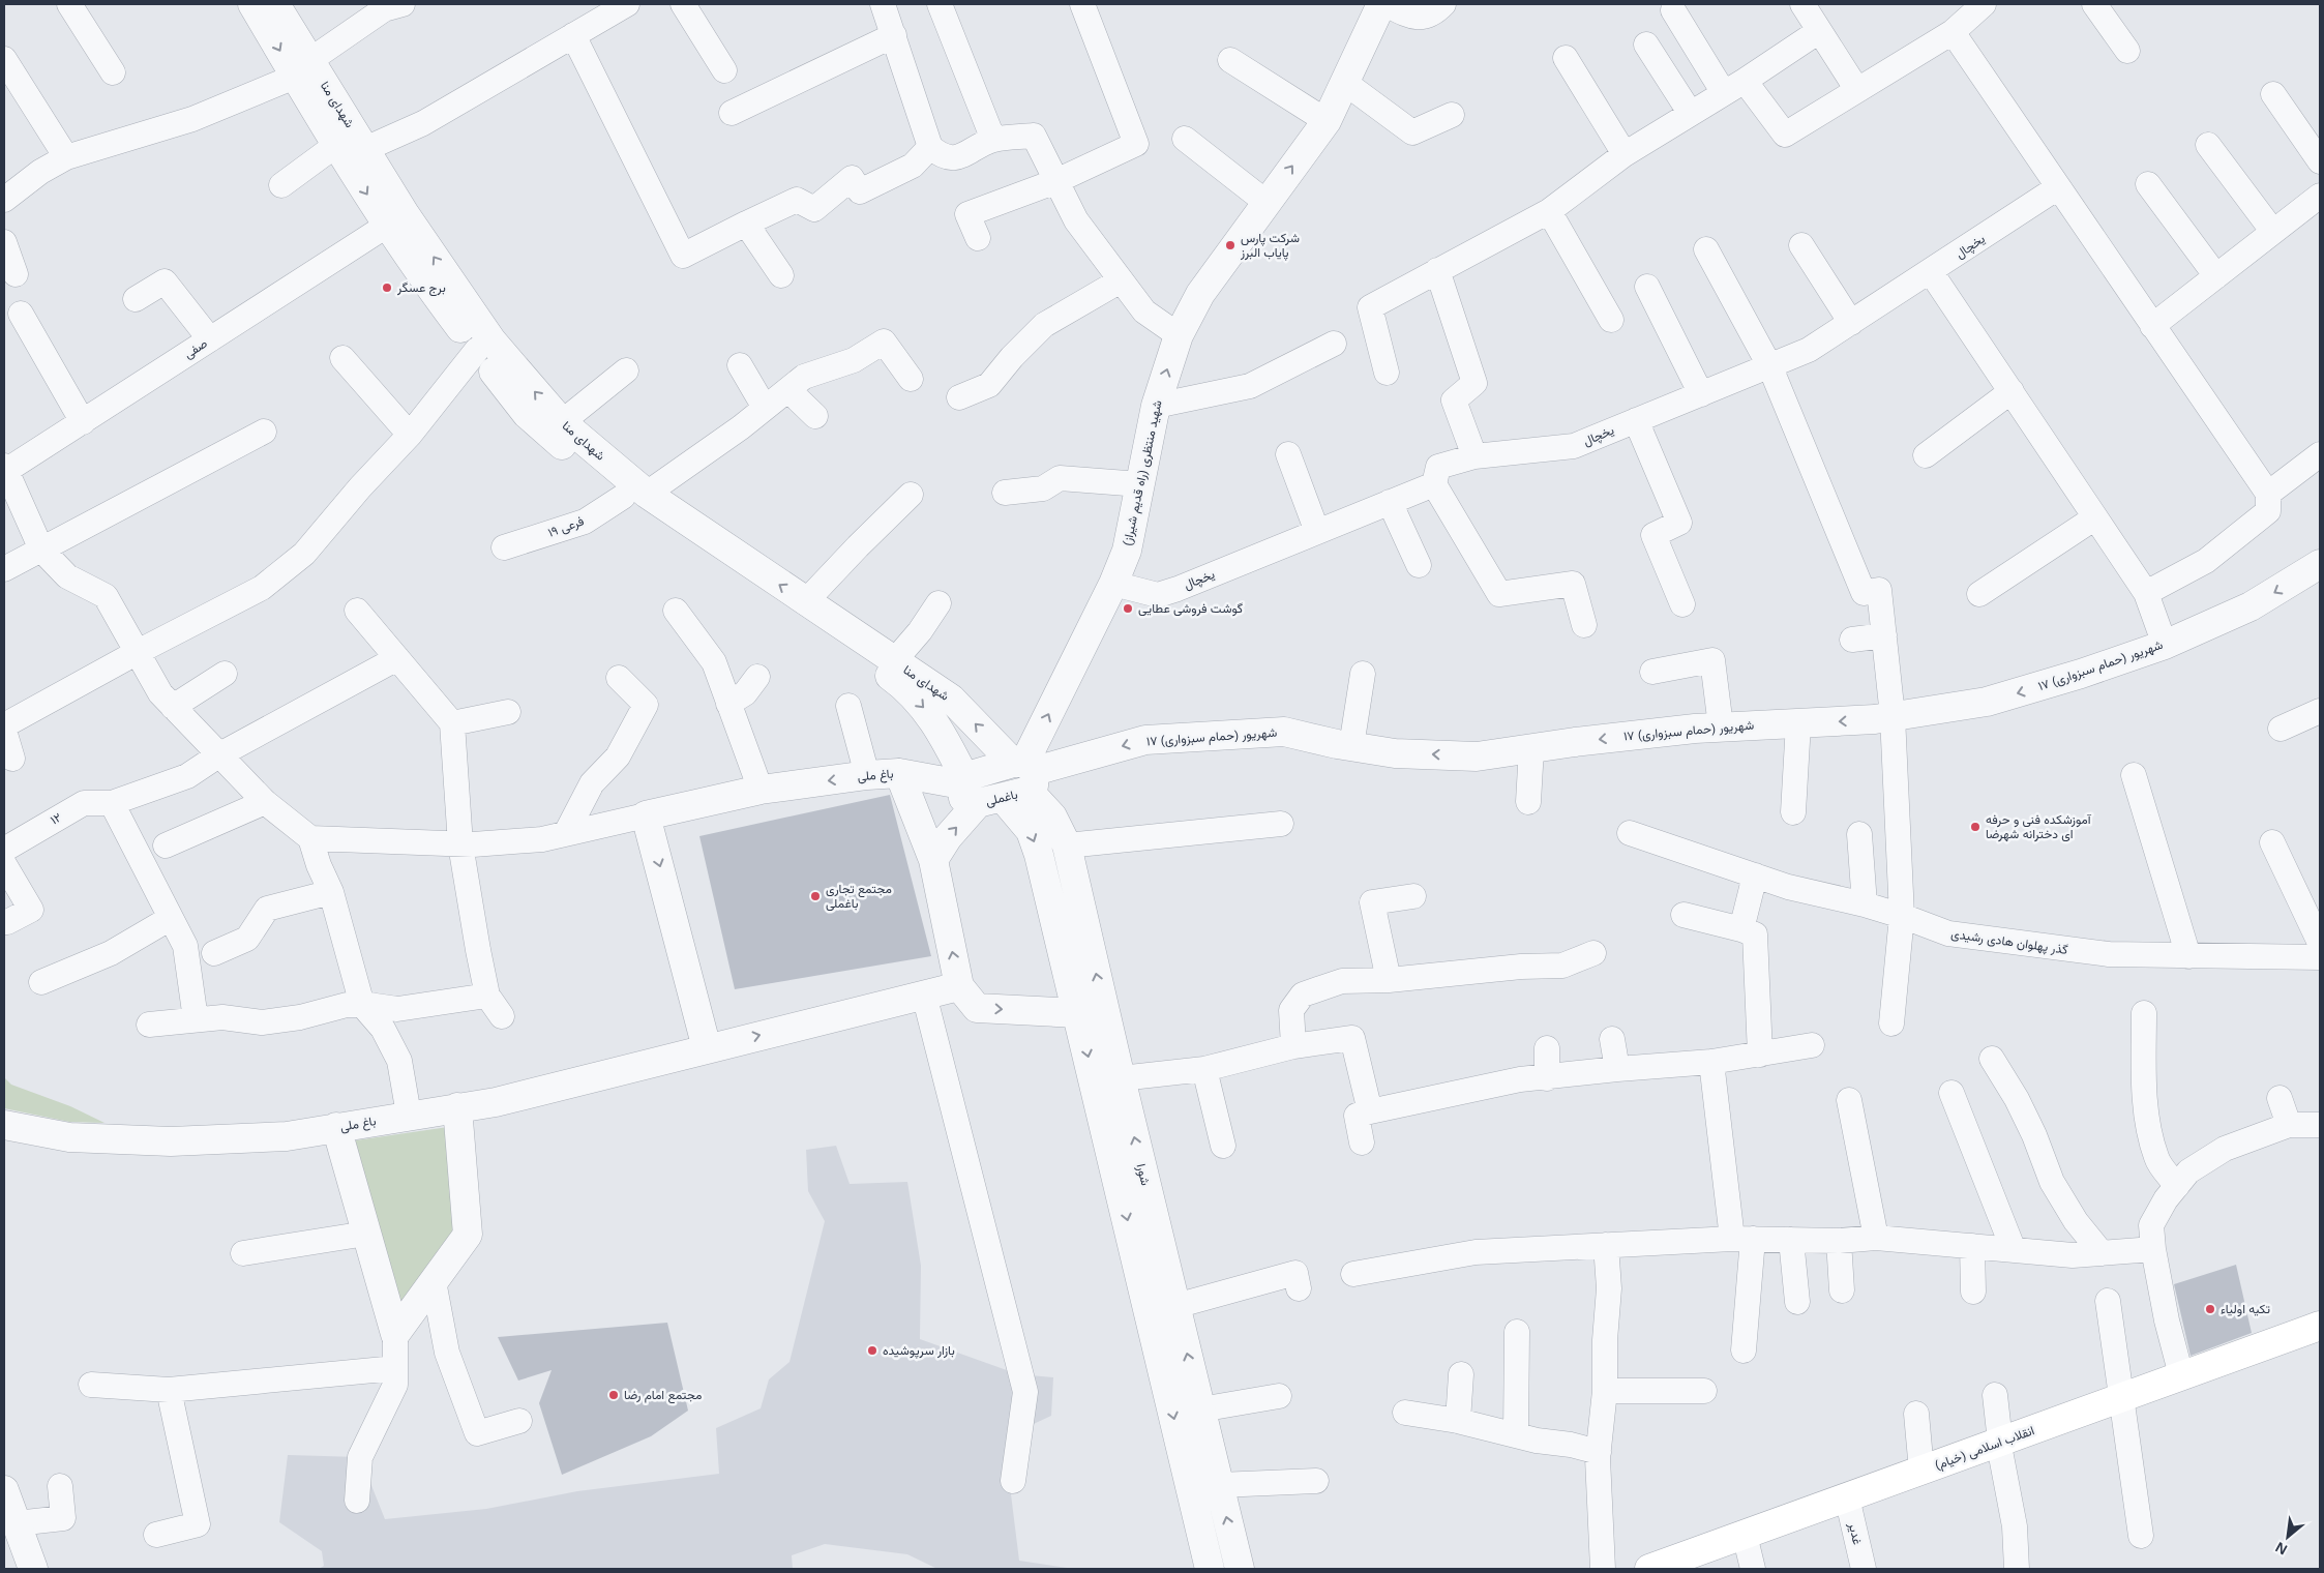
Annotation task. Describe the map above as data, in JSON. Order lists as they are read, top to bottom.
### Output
{
  "streets": {
    "main road": ["انقلاب اسلامی (خیام)"],
    "street": [
      "شهدای منا",
      "یخچال",
      "صفی",
      "شهید منتظری (راه قدیم شیراز)",
      "فرعی ۱۹",
      "۱۷ شهریور (حمام سبزواری)",
      "باغ ملی",
      "۱۲",
      "گذر پهلوان هادی رشیدی",
      "شورا",
      "غدیر"
    ]
  },
  "crossings": [
    ["شهدای منا", "صفی"],
    ["شهدای منا", "شهید منتظری (راه قدیم شیراز)"],
    ["شهدای منا", "فرعی ۱۹"],
    ["شهدای منا", "۱۷ شهریور (حمام سبزواری)"],
    ["شهدای منا", "شورا"],
    ["یخچال", "شهید منتظری (راه قدیم شیراز)"],
    ["شهید منتظری (راه قدیم شیراز)", "۱۷ شهریور (حمام سبزواری)"],
    ["شهید منتظری (راه قدیم شیراز)", "باغ ملی"],
    ["شهید منتظری (راه قدیم شیراز)", "شورا"],
    ["۱۷ شهریور (حمام سبزواری)", "شورا"],
    ["انقلاب اسلامی (خیام)", "غدیر"]
  ],
  "places": [
    "شرکت پارس پایاب البرز",
    "برج عسگر",
    "گوشت فروشی عطایی",
    "آموزشکده فنی و حرفه ای دخترانه شهرضا",
    "مجتمع تجاری باغملی",
    "تکیه اولیاء",
    "بازار سرپوشیده",
    "مجتمع امام رضا"
  ],
  "north": "bottom left"
}
